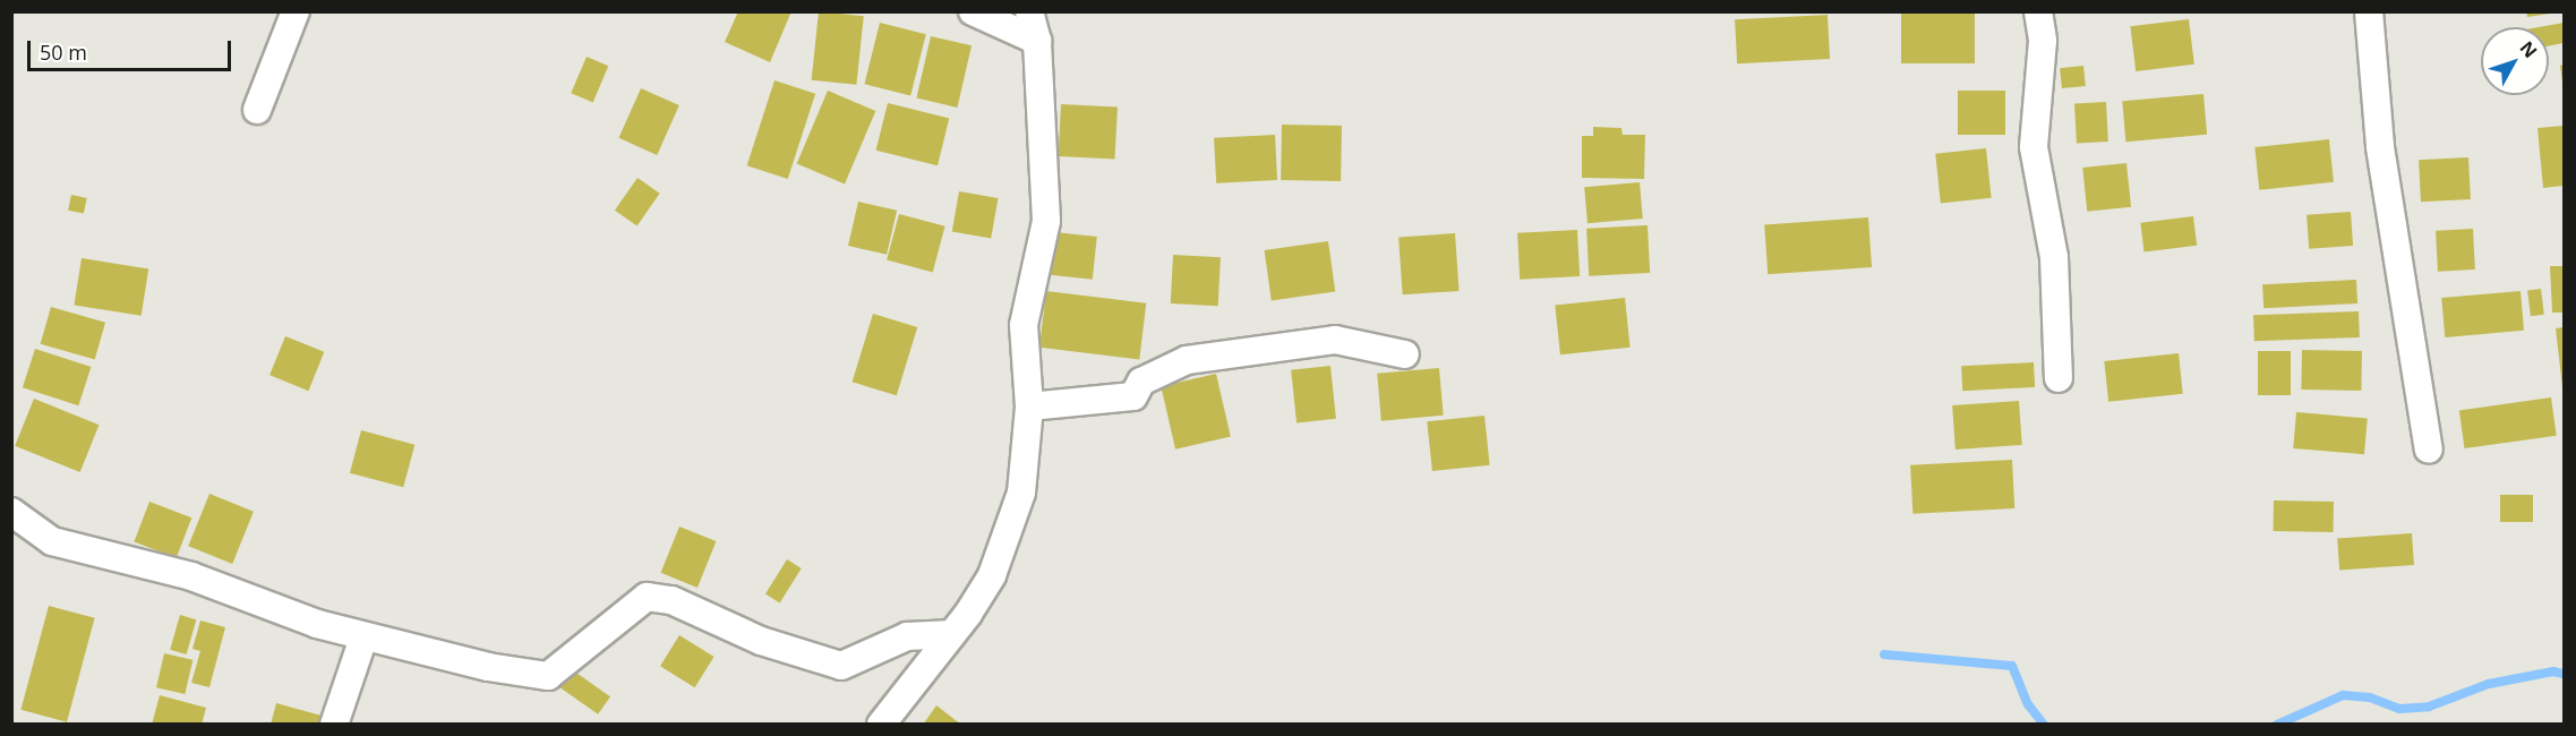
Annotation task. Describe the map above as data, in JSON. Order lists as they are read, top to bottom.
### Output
{
  "scale_bar": "50 m",
  "north": "top right"
}
